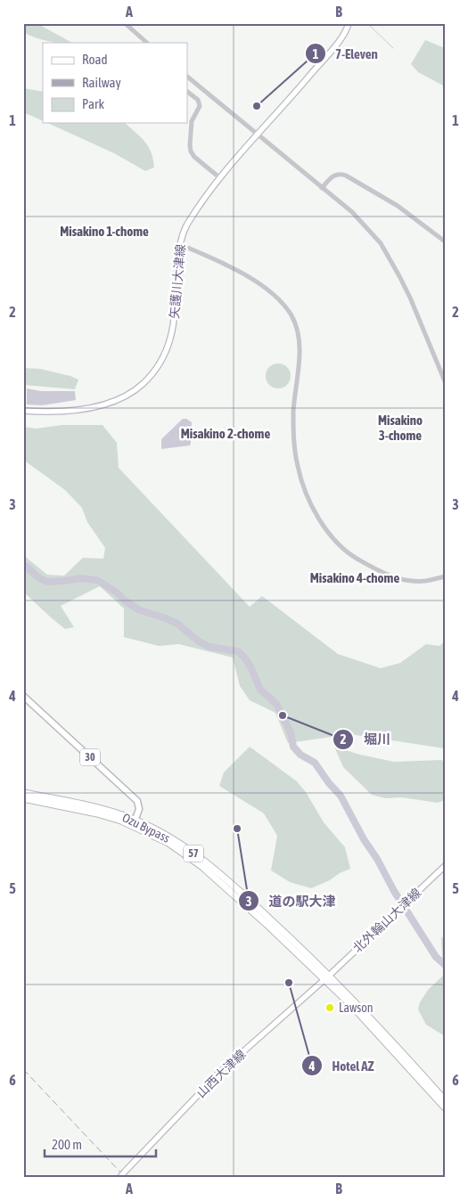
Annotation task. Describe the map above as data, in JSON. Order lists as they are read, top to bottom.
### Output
{
  "streets": {
    "highway": ["Ozu Bypass", "57"],
    "main road": [
      "矢護川大津線",
      "30",
      "北外輪山大津線",
      "山西大津線"
    ]
  },
  "crossings": [
    ["30", "Ozu Bypass"],
    ["Ozu Bypass", "57"],
    ["Ozu Bypass", "北外輪山大津線"],
    ["Ozu Bypass", "山西大津線"],
    ["57", "北外輪山大津線"],
    ["57", "山西大津線"],
    ["北外輪山大津線", "山西大津線"]
  ],
  "districts": [
    "Misakino 1-chome",
    "Misakino 3-chome",
    "Misakino 2-chome",
    "Misakino 4-chome"
  ],
  "places": [
    "7-Eleven",
    "堀川",
    "道の駅大津",
    "Hotel AZ",
    "Lawson"
  ],
  "legend": ["Road", "Railway", "Park"],
  "scale_bar": "200 m",
  "grid": {
    "columns": ["A", "B"],
    "rows": [
      "1",
      "2",
      "3",
      "4",
      "5",
      "6"
    ]
  }
}
